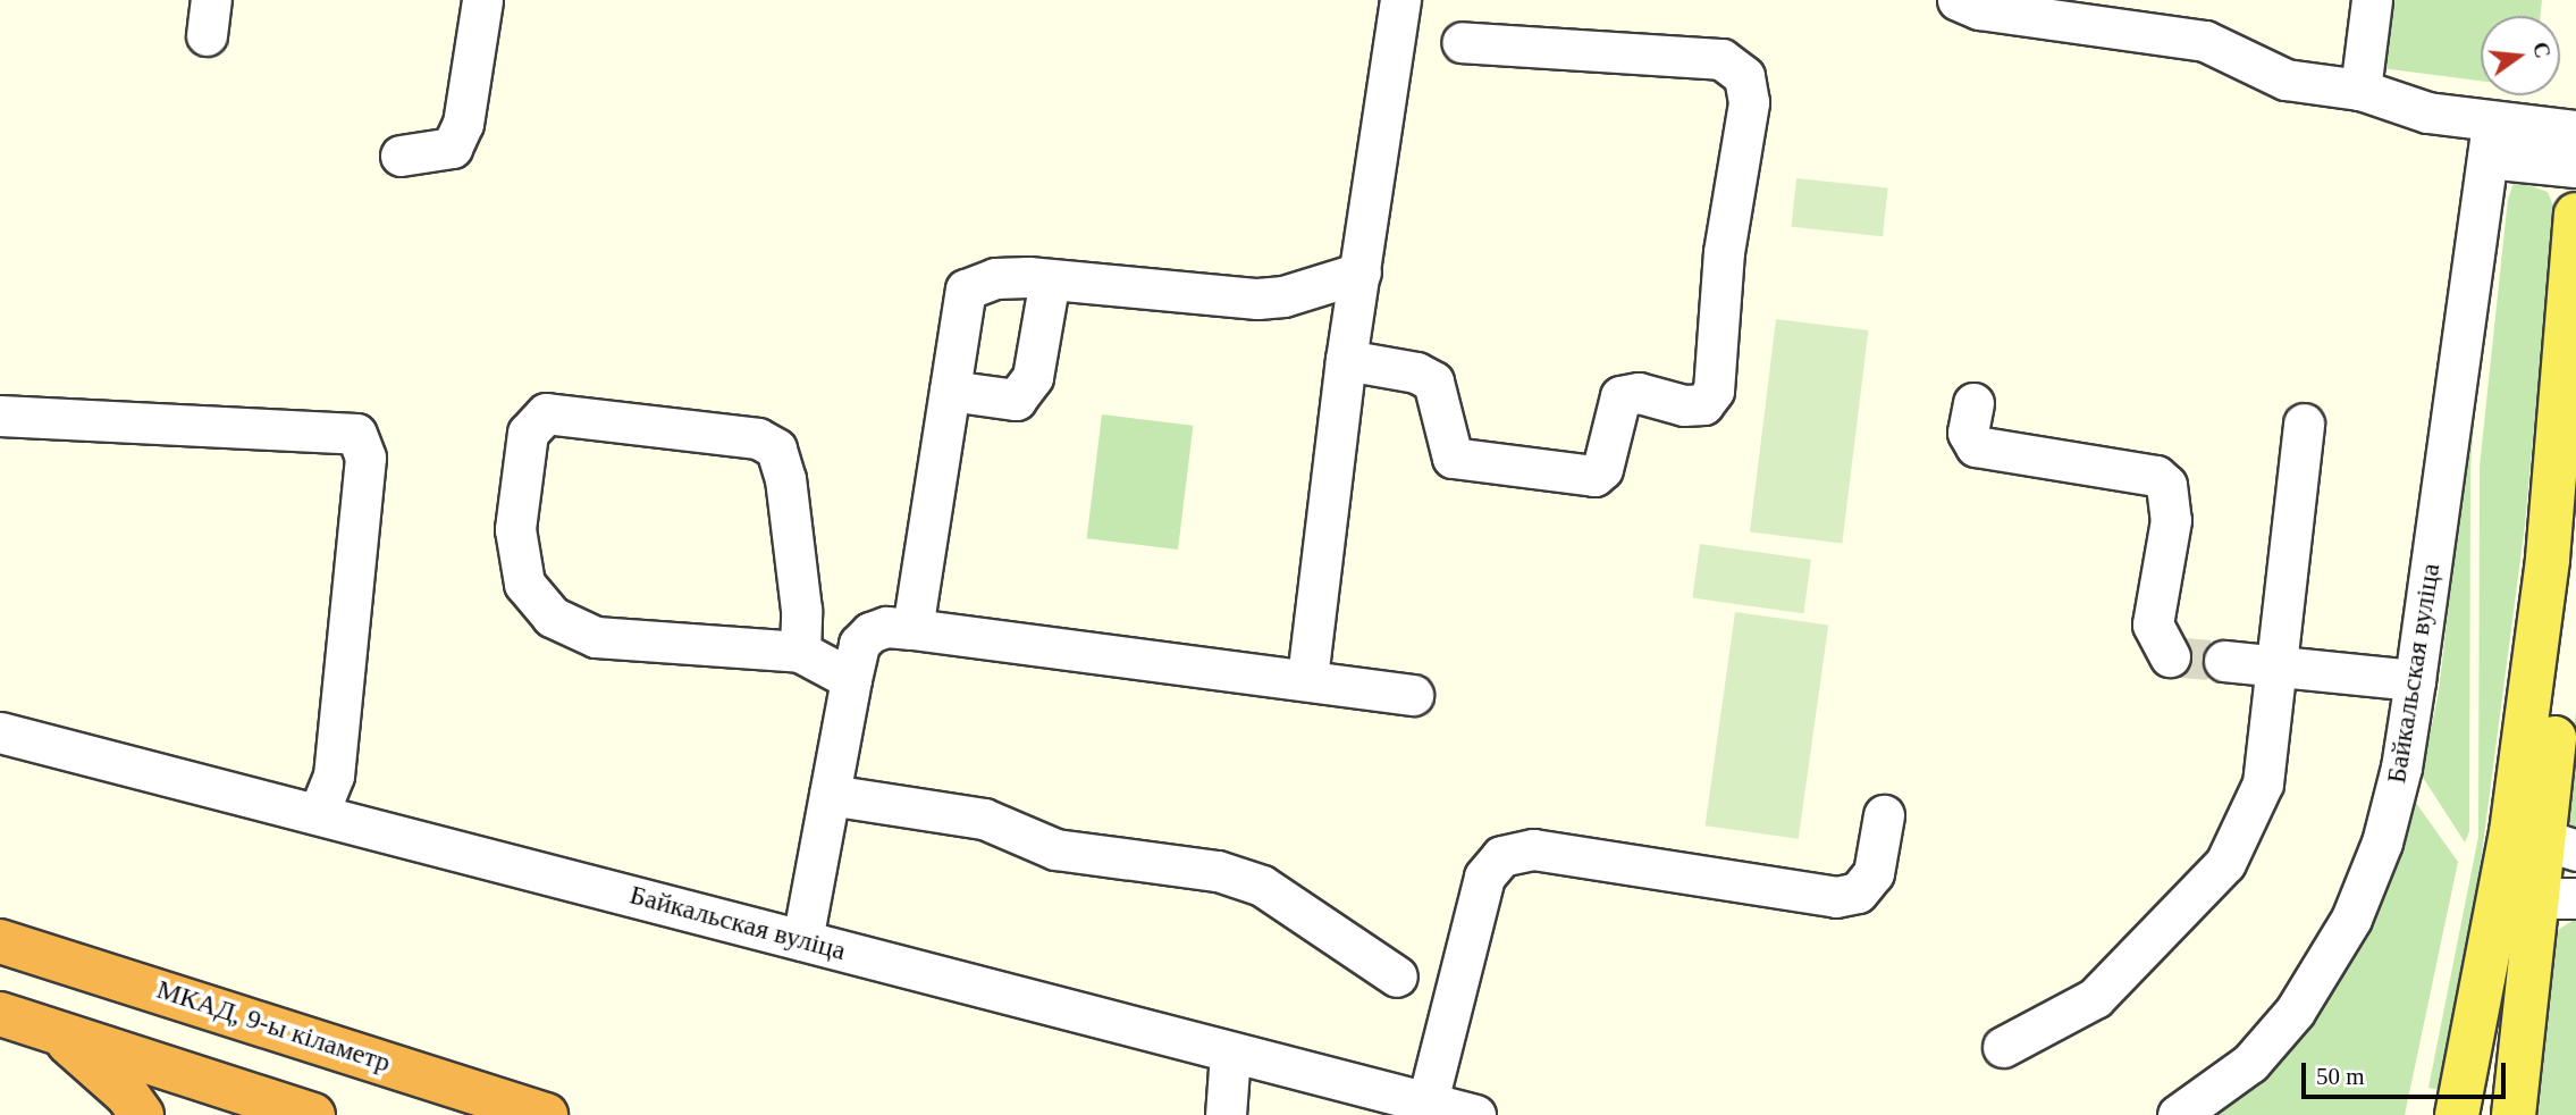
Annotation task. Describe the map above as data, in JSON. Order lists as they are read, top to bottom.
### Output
{
  "streets": {
    "highway": ["МКАД, 9-ы кіламетр"],
    "street": ["Байкальская вуліца"]
  },
  "scale_bar": "50 m",
  "north": "right"
}
